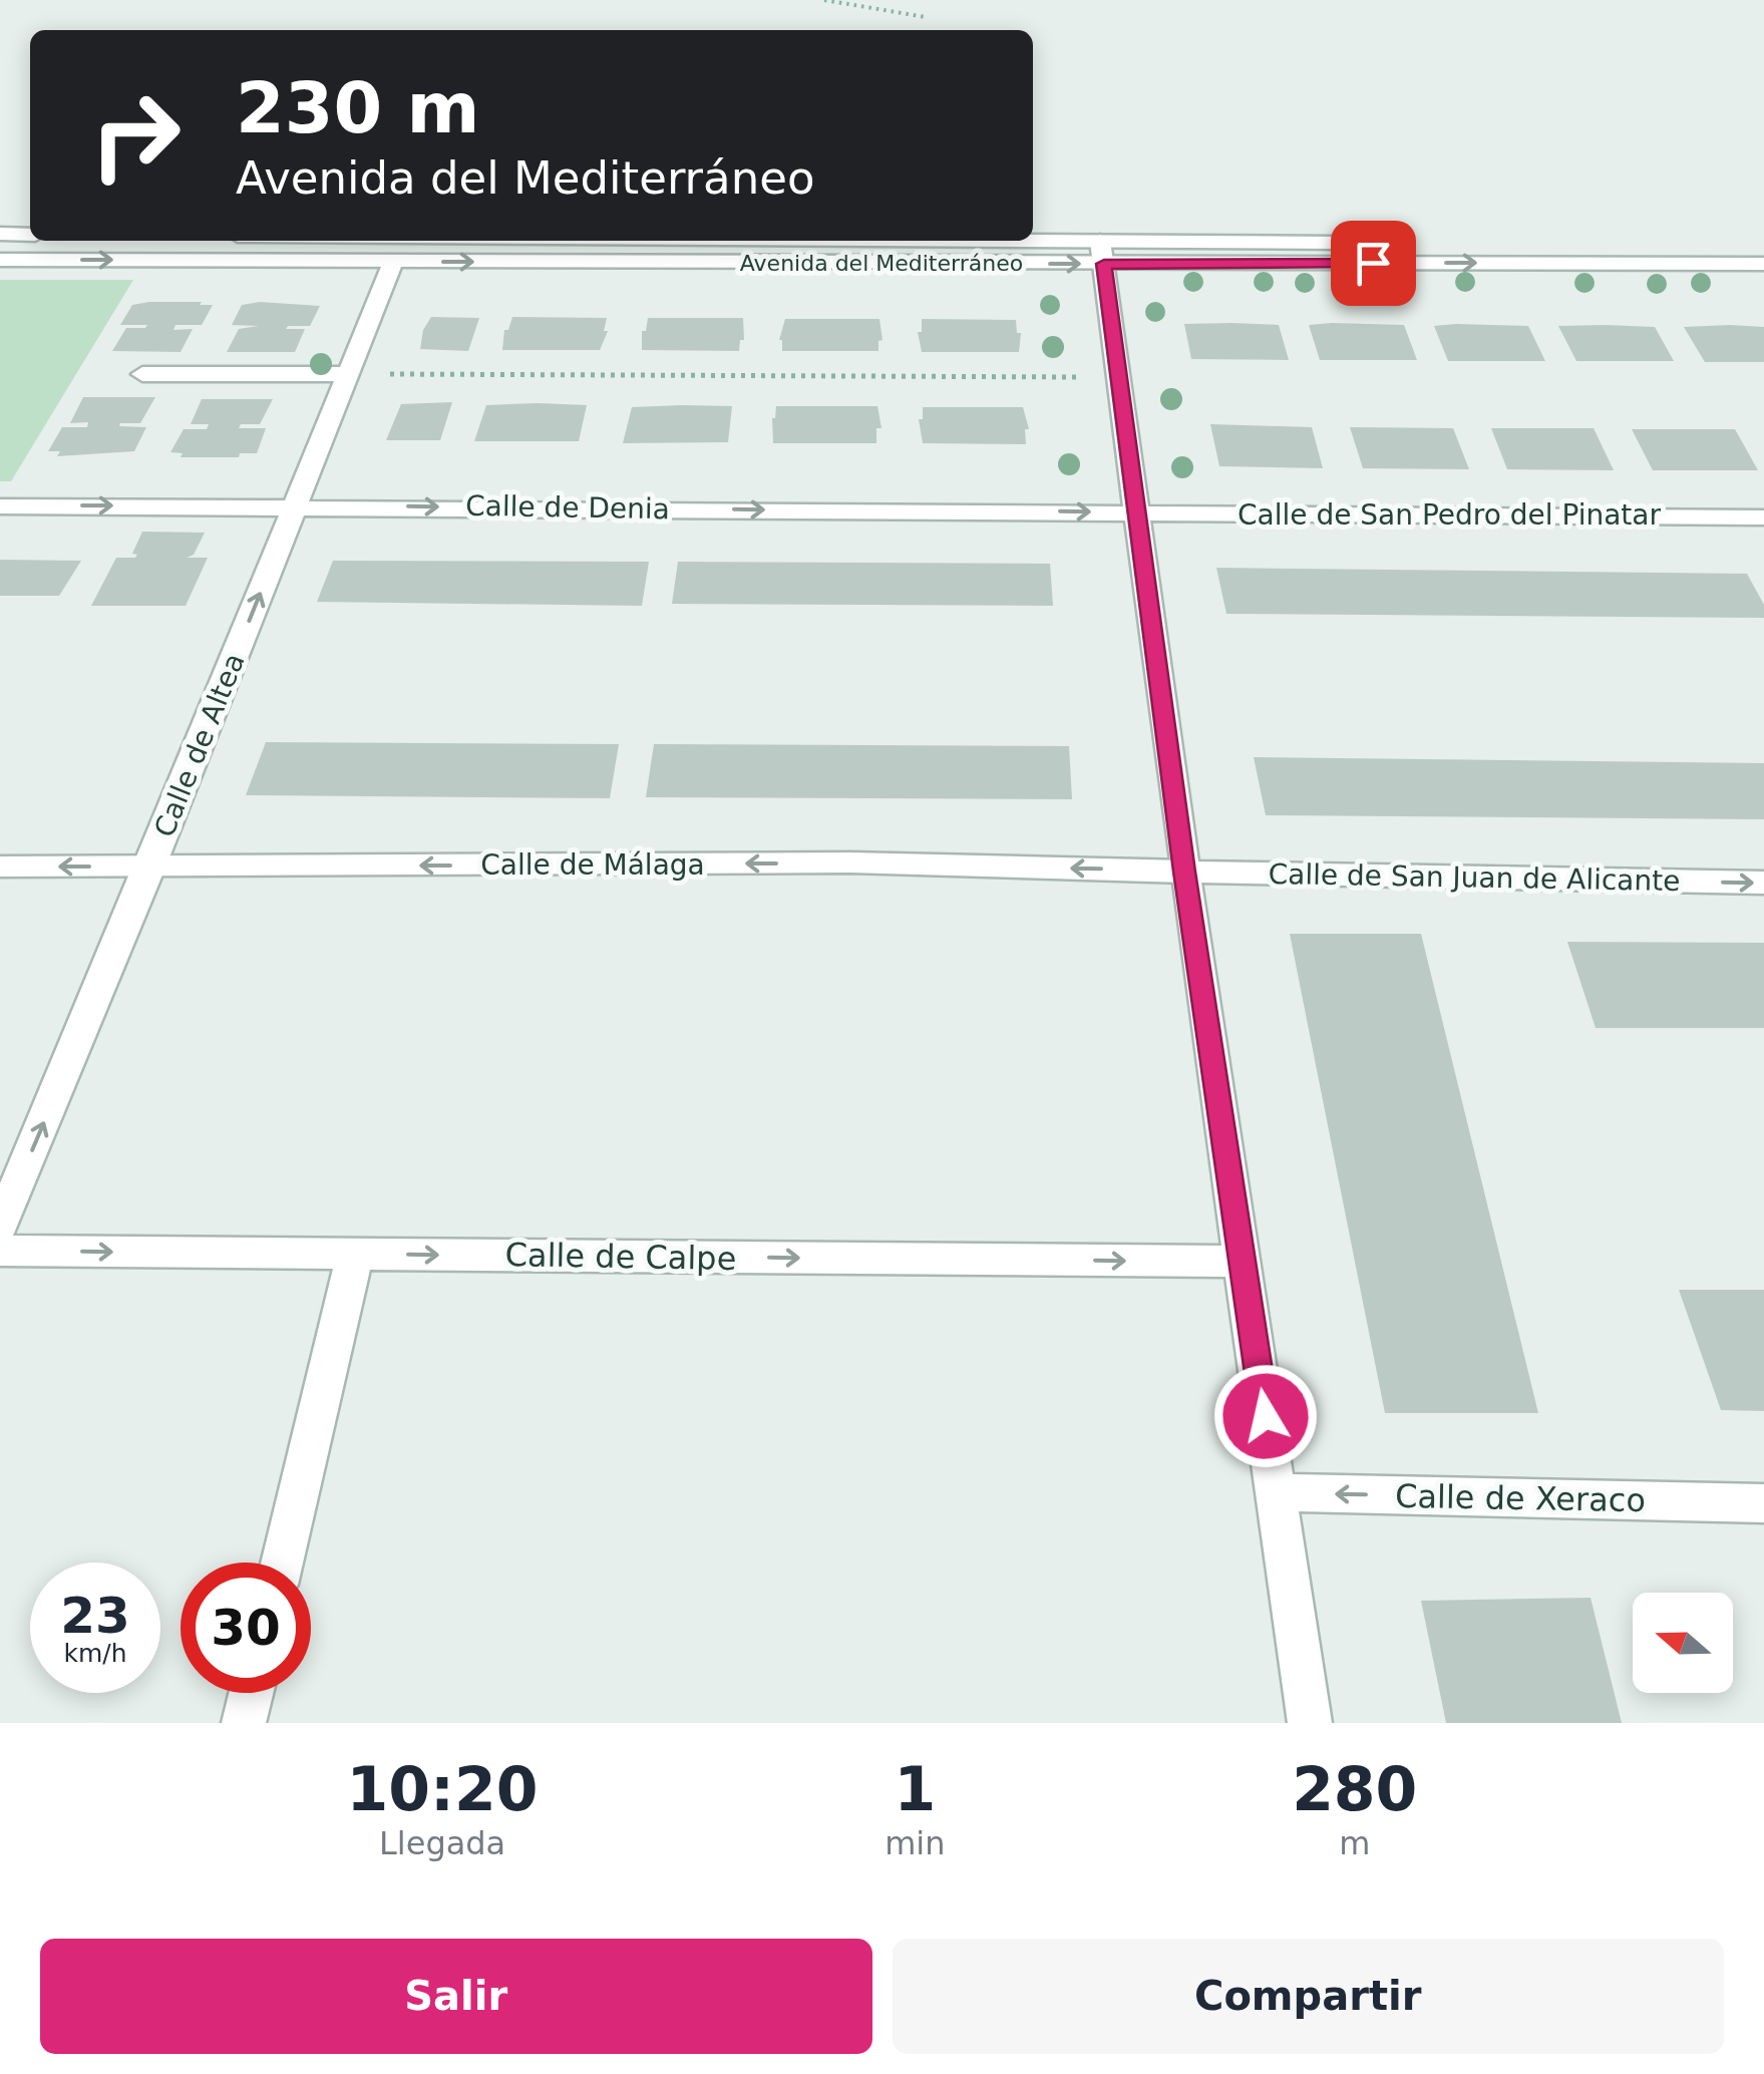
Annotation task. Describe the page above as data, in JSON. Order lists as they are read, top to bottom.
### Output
{
  "streets": {
    "street": [
      "Avenida del Mediterráneo",
      "Calle de Denia",
      "Calle de San Pedro del Pinatar",
      "Calle de Altea",
      "Calle de Málaga",
      "Calle de San Juan de Alicante",
      "Calle de Calpe",
      "Calle de Xeraco"
    ]
  },
  "crossings": [
    ["Avenida del Mediterráneo", "Calle de Altea"],
    ["Calle de Denia", "Calle de San Pedro del Pinatar"],
    ["Calle de Denia", "Calle de Altea"],
    ["Calle de Altea", "Calle de Málaga"],
    ["Calle de Málaga", "Calle de San Juan de Alicante"]
  ],
  "one_way": [
    "Calle de Denia",
    "Calle de Altea",
    "Calle de Málaga",
    "Calle de San Juan de Alicante",
    "Calle de Calpe",
    "Calle de Xeraco"
  ],
  "north": "left",
  "page": {
    "turn": ["230 m", "Avenida del Mediterráneo"],
    "speed": "23 km/h",
    "limit": "30",
    "eta": [
      "10:20",
      "Llegada",
      "1",
      "min",
      "280",
      "m"
    ],
    "buttons": ["Salir", "Compartir"]
  }
}
